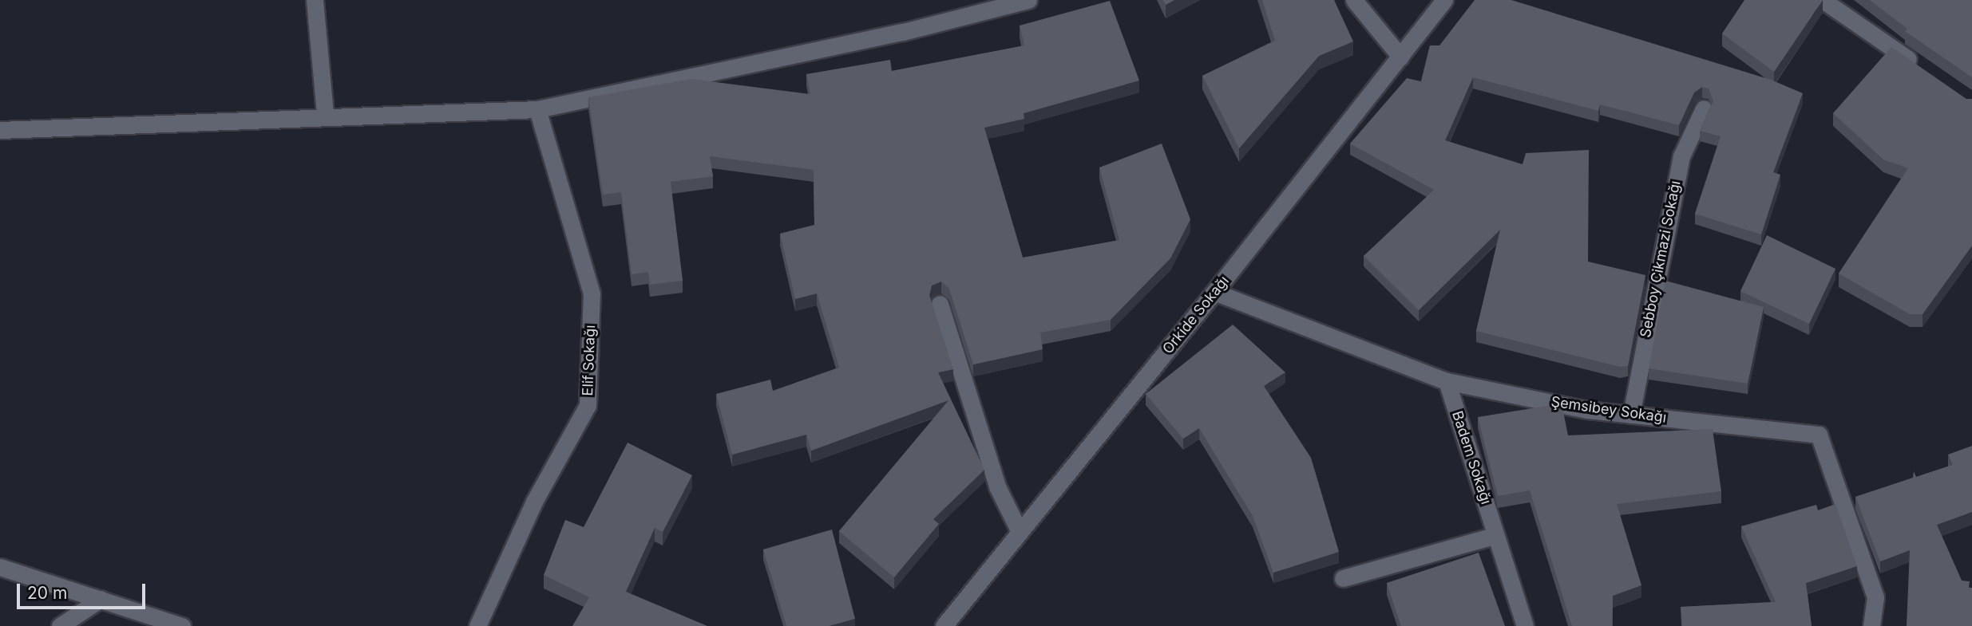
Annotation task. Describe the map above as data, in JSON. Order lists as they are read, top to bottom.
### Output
{
  "streets": {
    "street": [
      "Sebboy Çikmazi Sokağı",
      "Orkide Sokağı",
      "Elif Sokağı",
      "Şemsibey Sokağı",
      "Badem Sokağı"
    ]
  },
  "crossings": [
    ["Sebboy Çikmazi Sokağı", "Şemsibey Sokağı"],
    ["Orkide Sokağı", "Şemsibey Sokağı"],
    ["Şemsibey Sokağı", "Badem Sokağı"]
  ],
  "scale_bar": "20 m"
}
